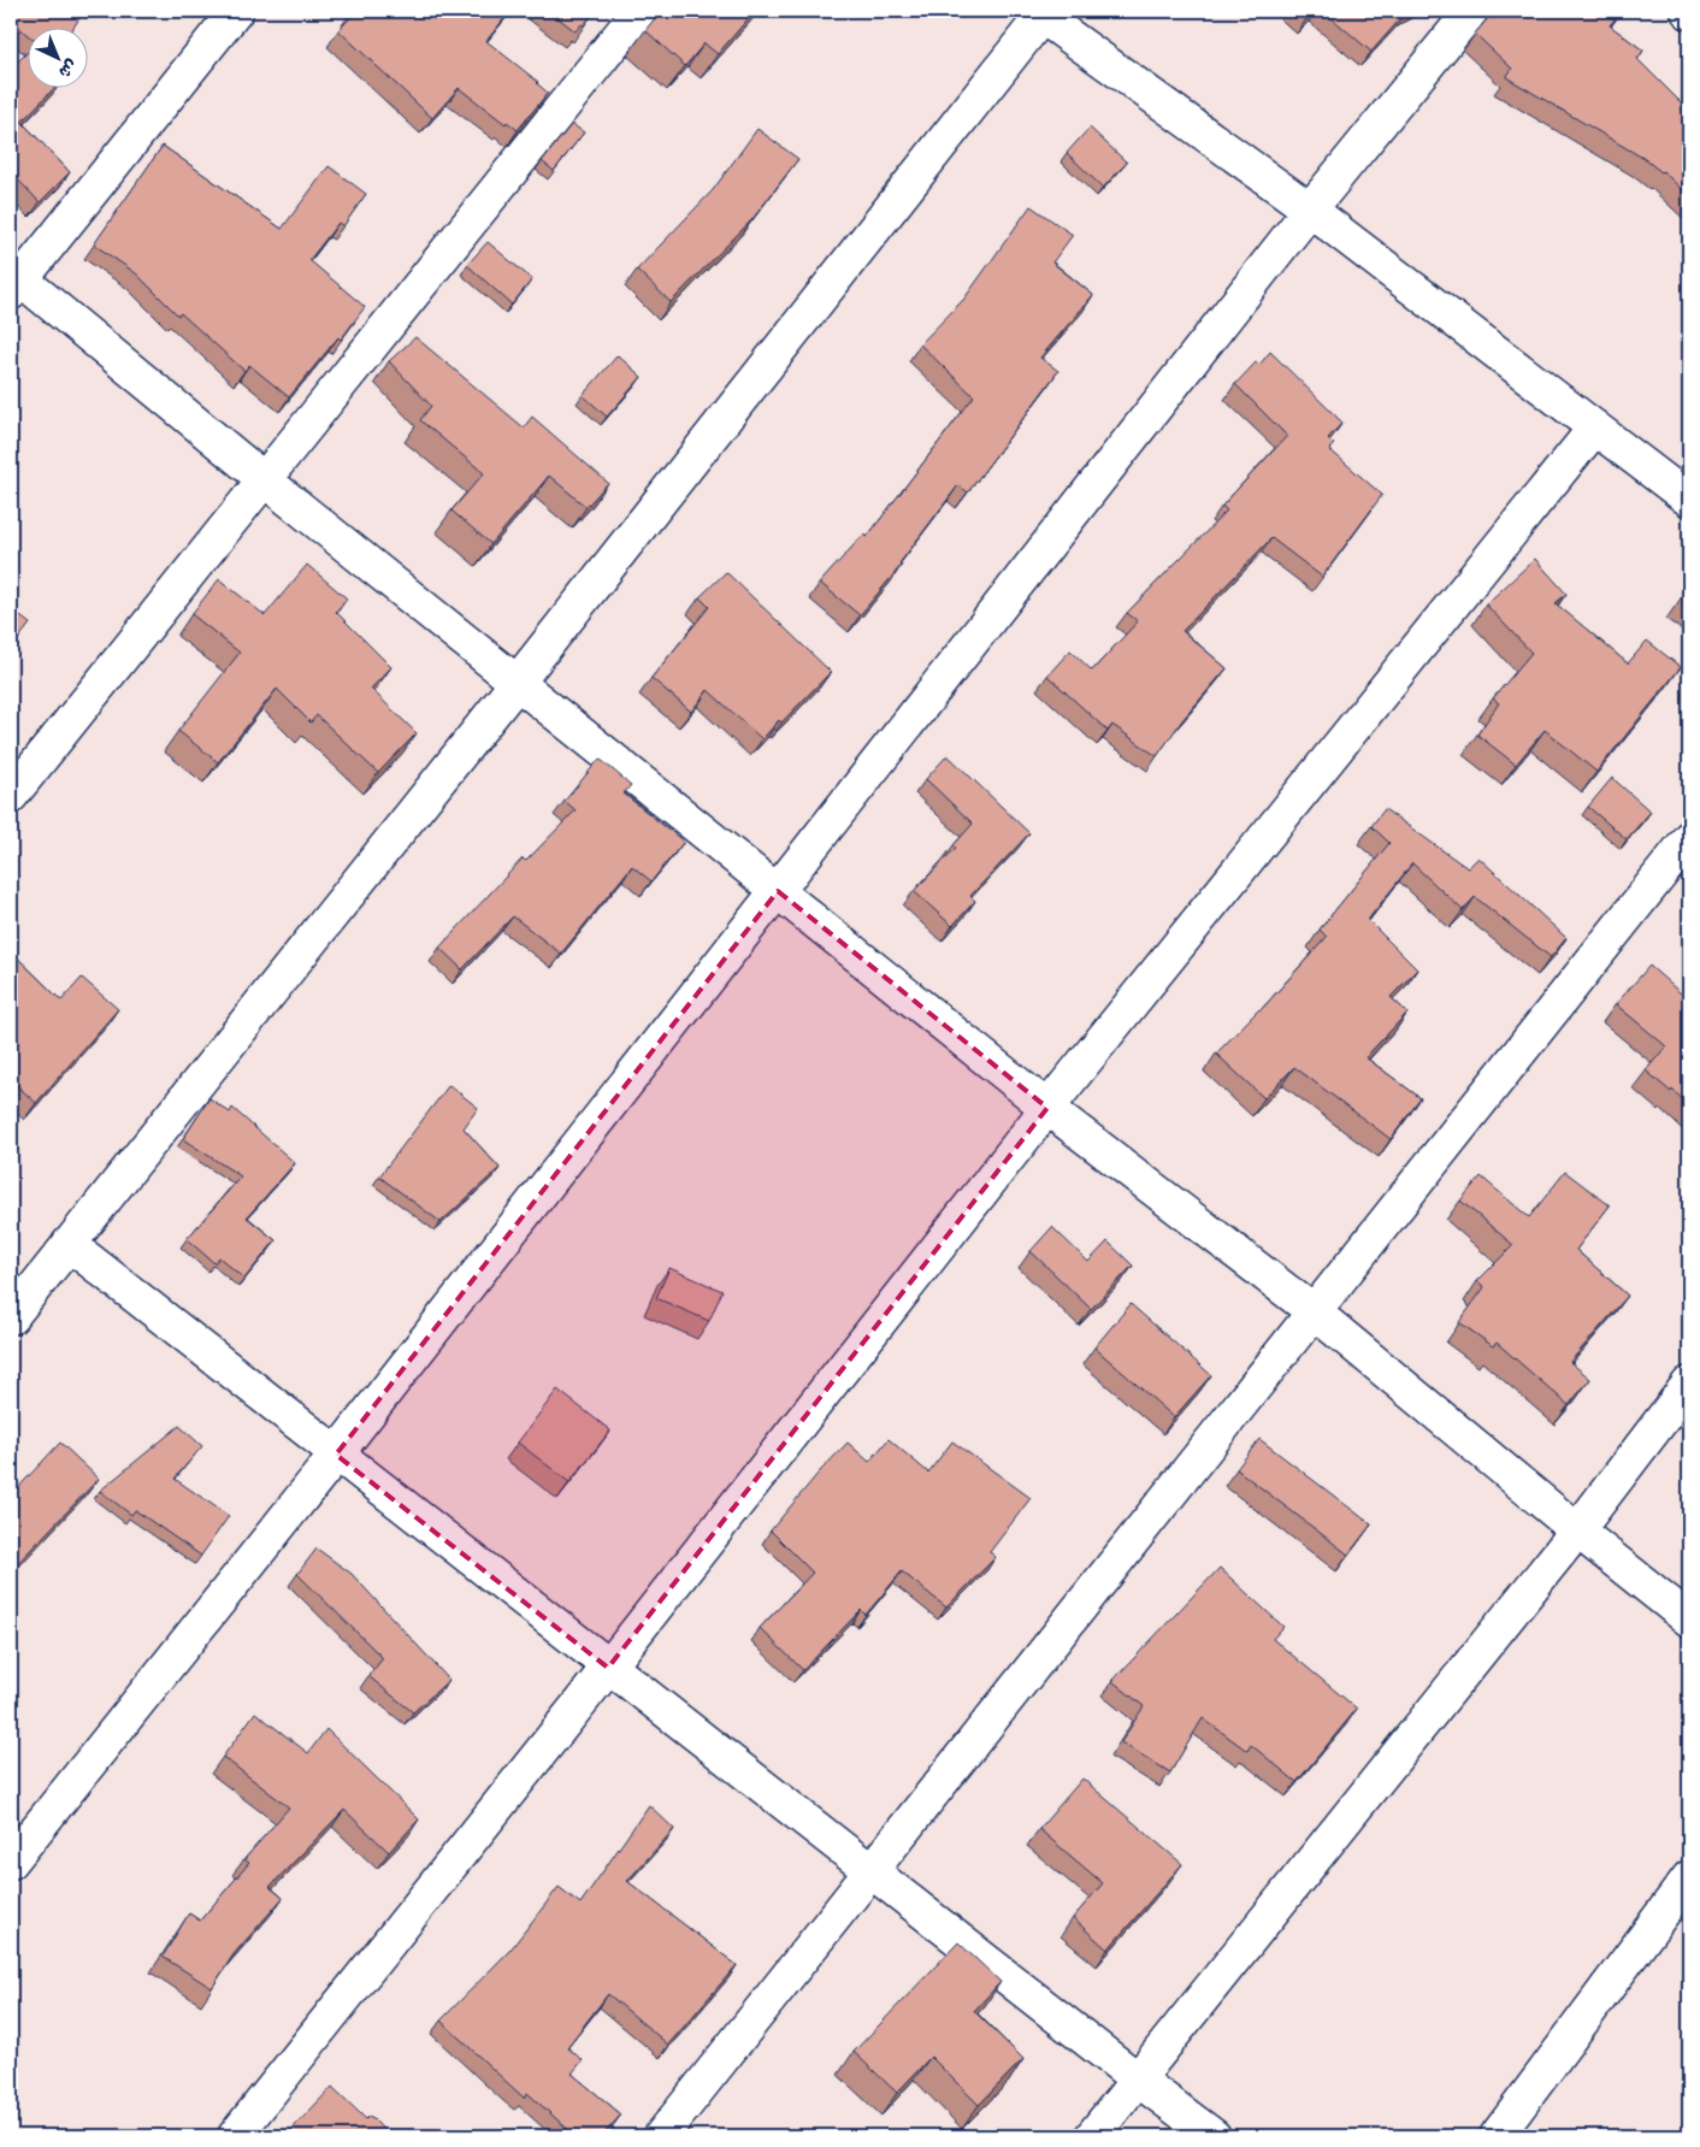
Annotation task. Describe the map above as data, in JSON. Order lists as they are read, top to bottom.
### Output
{
  "north": "bottom right"
}
